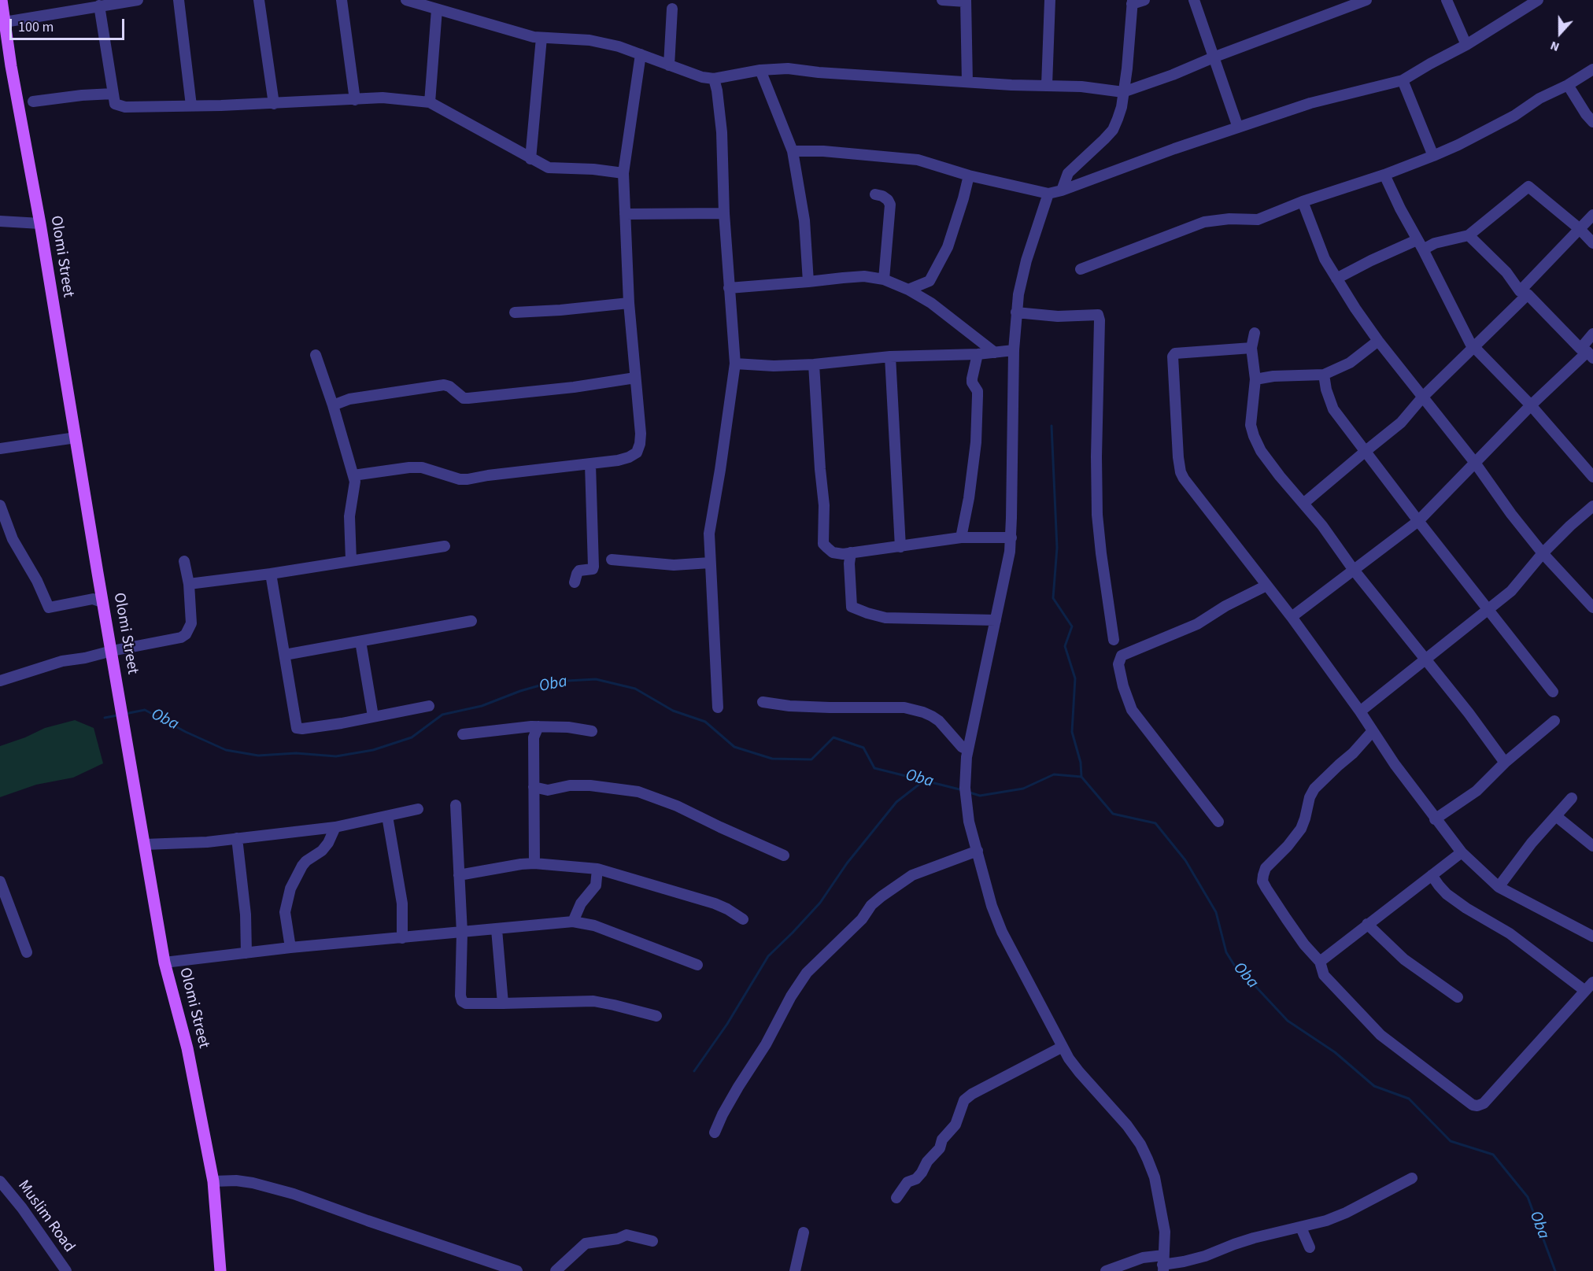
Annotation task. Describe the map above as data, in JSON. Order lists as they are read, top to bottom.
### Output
{
  "streets": {
    "main road": ["Olomi Street"],
    "street": ["Muslim Road"]
  },
  "water": ["Oba"],
  "scale_bar": "100 m",
  "north": "bottom"
}
